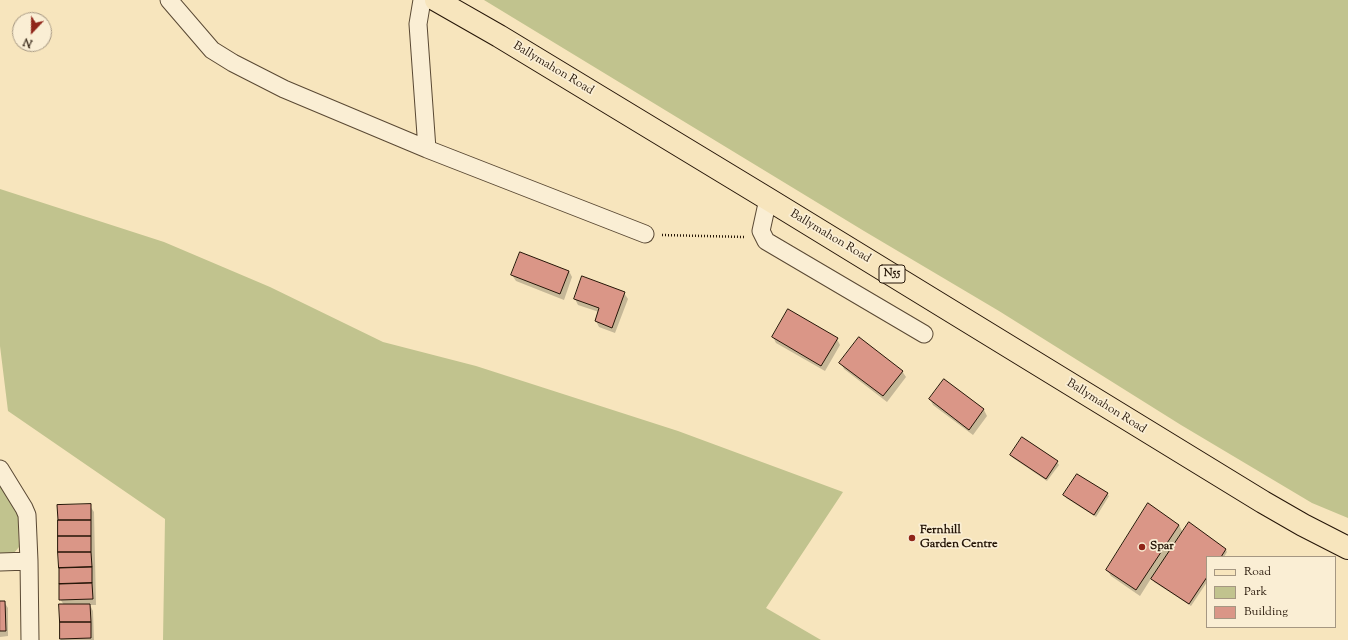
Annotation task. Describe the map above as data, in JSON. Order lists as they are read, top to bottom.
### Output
{
  "streets": {
    "main road": ["Ballymahon Road", "N55"]
  },
  "places": ["Fernhill Garden Centre", "Spar"],
  "legend": ["Road", "Park", "Building"],
  "north": "bottom"
}
